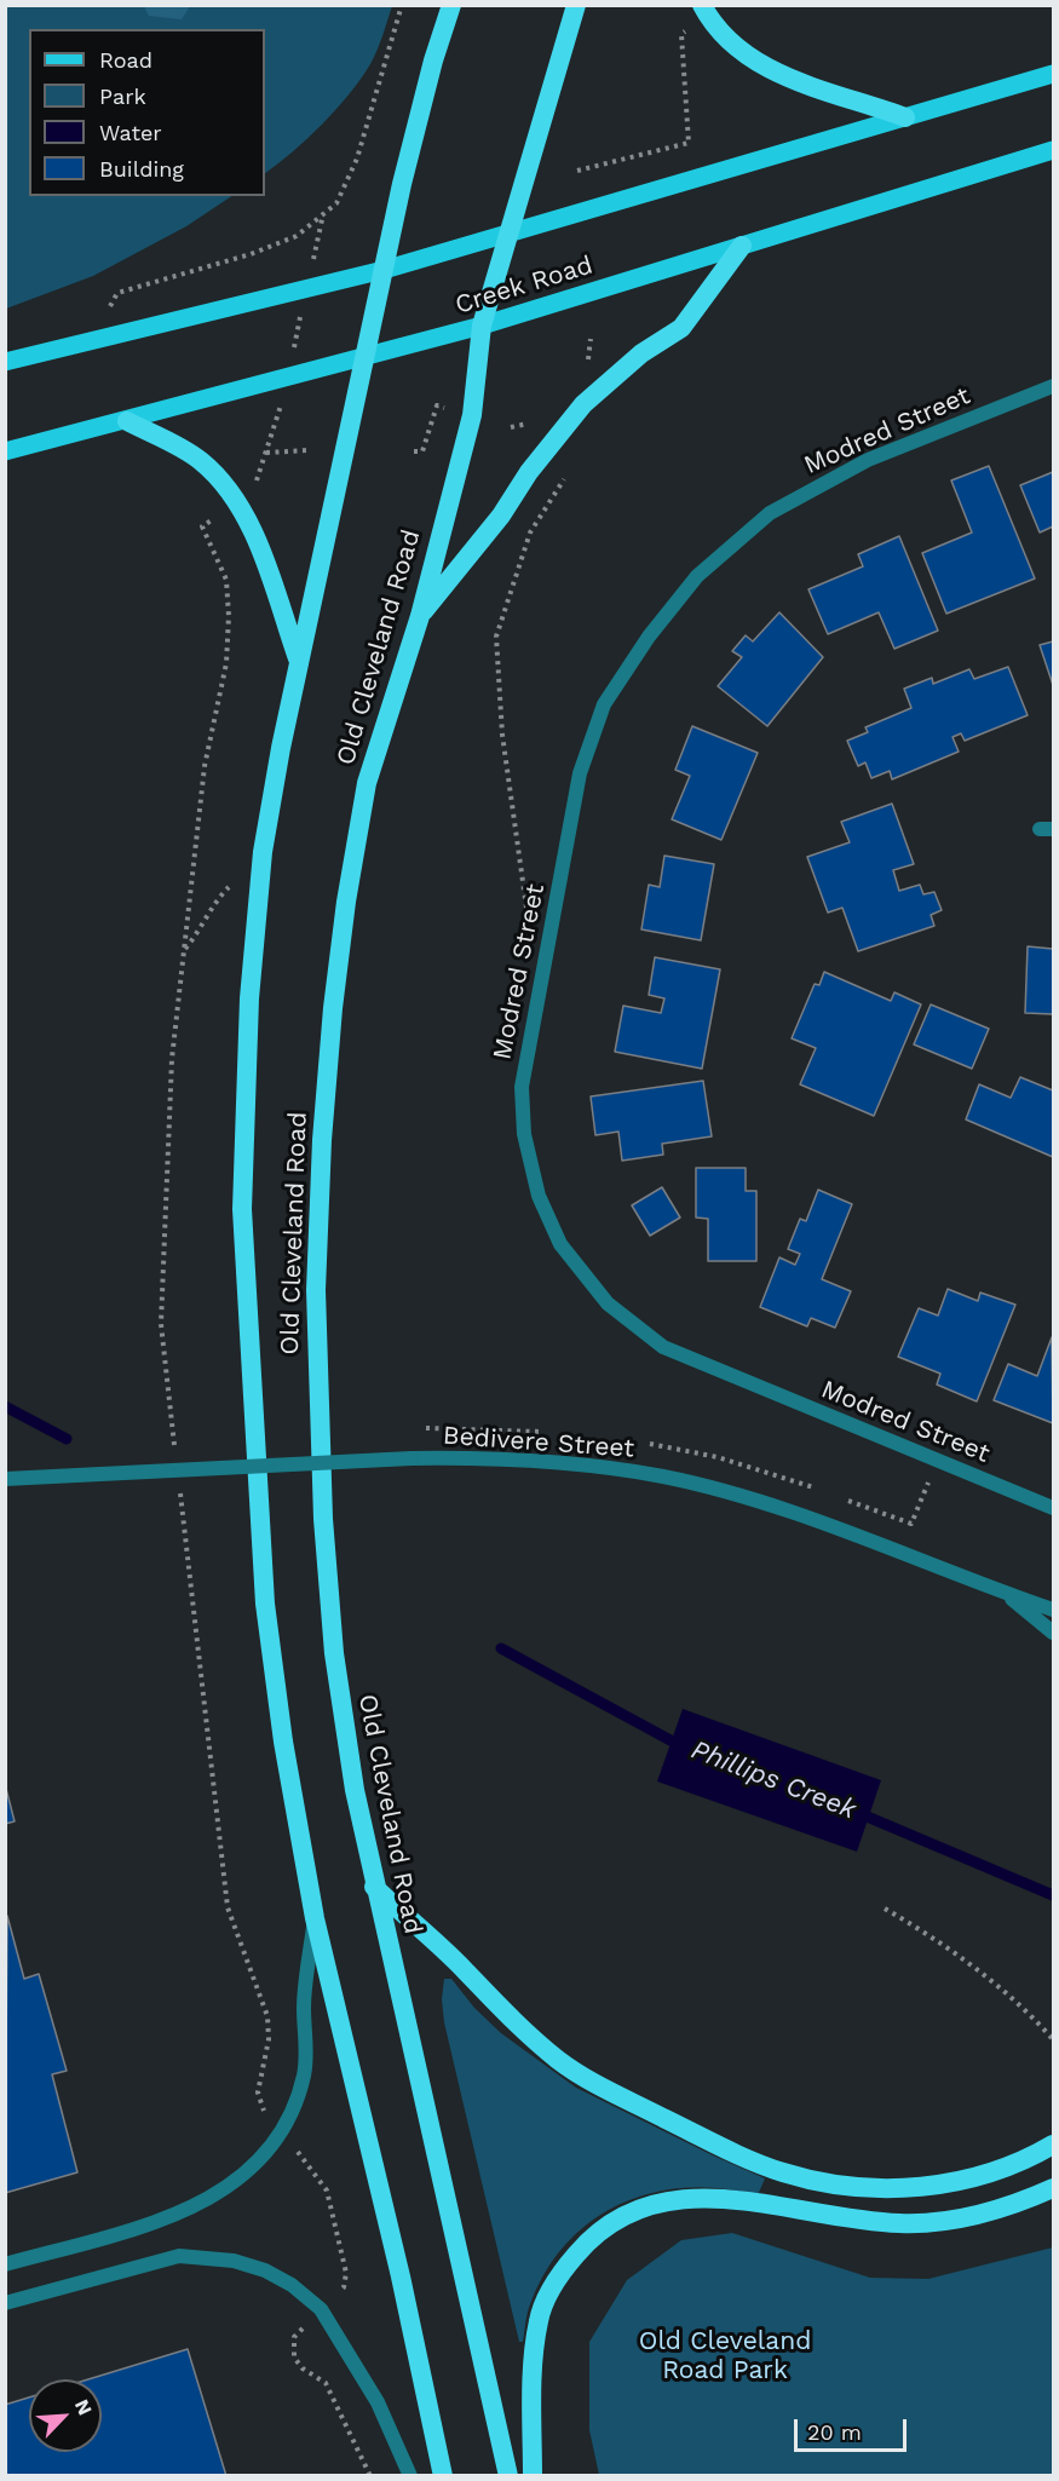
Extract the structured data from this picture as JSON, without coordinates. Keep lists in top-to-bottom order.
{
  "streets": {
    "highway": ["Old Cleveland Road"],
    "main road": ["Creek Road"],
    "street": ["Modred Street", "Bedivere Street"]
  },
  "crossings": [
    ["Creek Road", "Old Cleveland Road"]
  ],
  "water": ["Phillips Creek"],
  "parks": ["Old Cleveland Road Park"],
  "legend": [
    "Road",
    "Park",
    "Water",
    "Building"
  ],
  "scale_bar": "20 m",
  "north": "top right"
}
